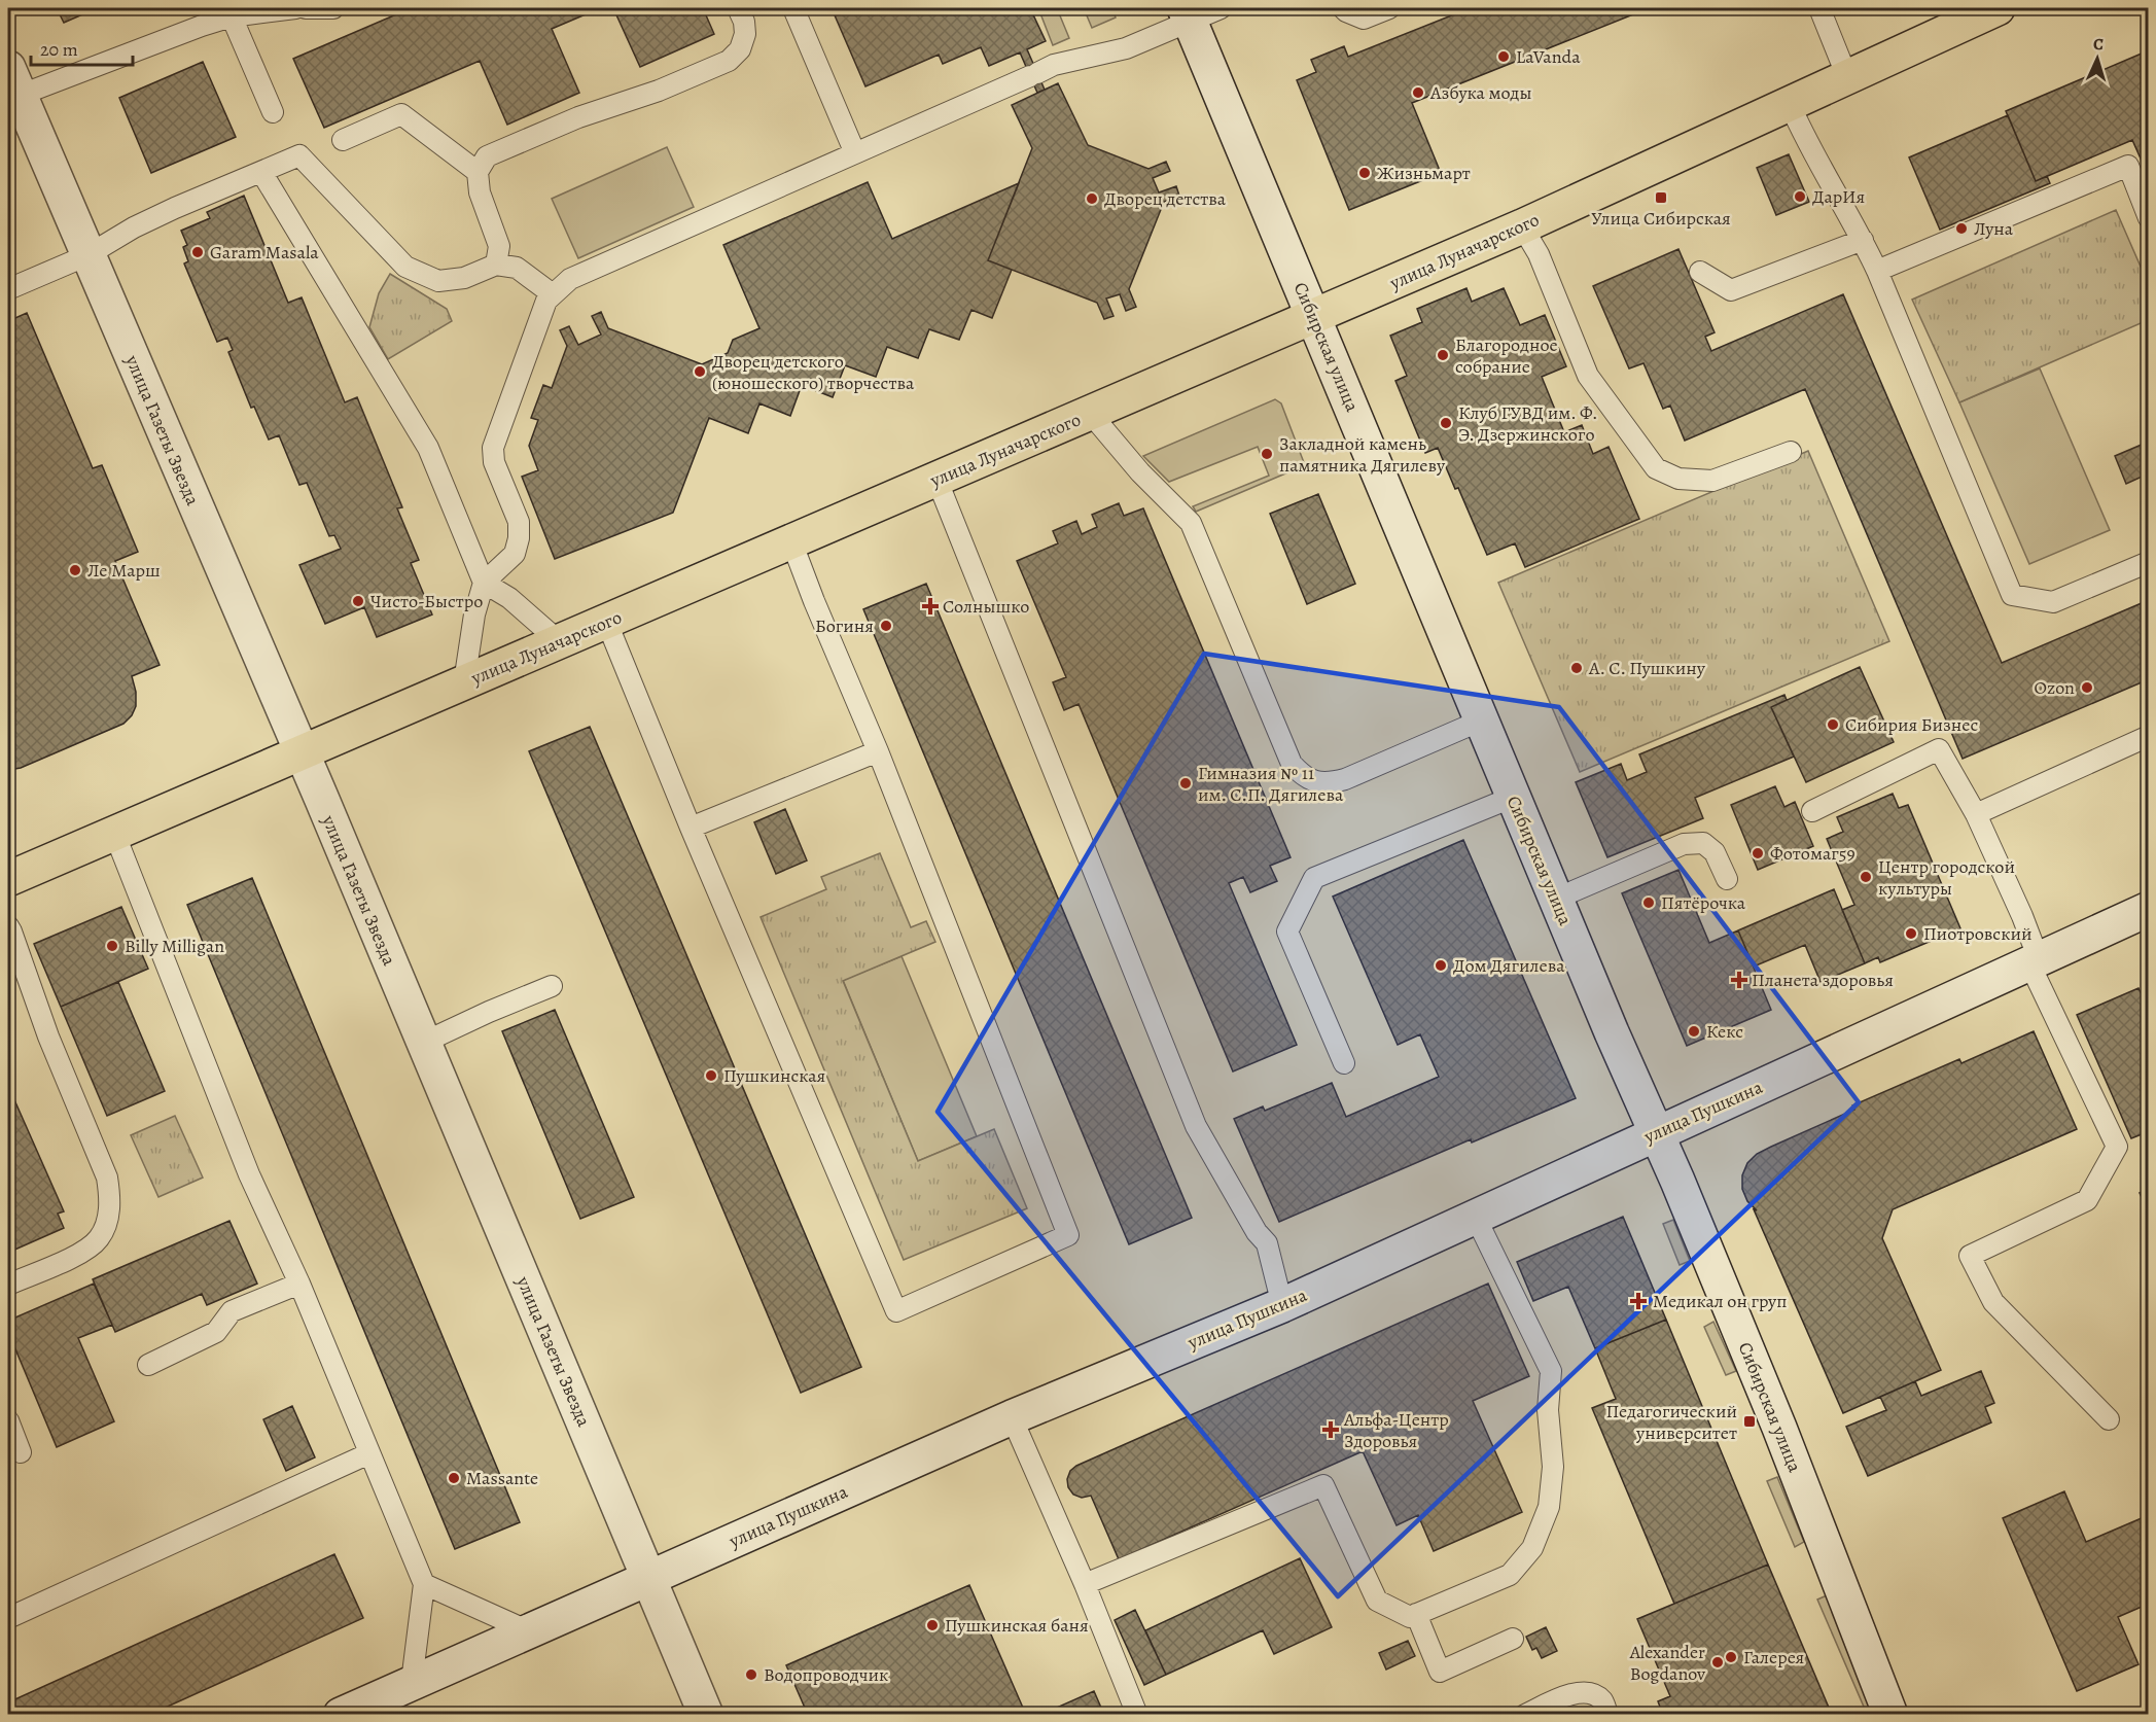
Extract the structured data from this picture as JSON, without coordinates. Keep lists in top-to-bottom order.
{
  "streets": {
    "main road": [
      "улица Луначарского",
      "Сибирская улица",
      "улица Газеты Звезда",
      "улица Пушкина"
    ]
  },
  "crossings": [
    ["улица Луначарского", "Сибирская улица"],
    ["улица Луначарского", "улица Газеты Звезда"],
    ["Сибирская улица", "улица Пушкина"],
    ["улица Газеты Звезда", "улица Пушкина"]
  ],
  "places": {
    "other": [
      "LaVanda",
      "Азбука моды",
      "Жизньмарт",
      "ДарИя",
      "Дворец детства",
      "Луна",
      "Garam Masala",
      "Благородное собрание",
      "Дворец детского (юношеского) творчества",
      "Клуб ГУВД им. Ф. Э. Дзержинского",
      "Закладной камень памятника Дягилеву",
      "Ле Марш",
      "Чисто-Быстро",
      "Богиня",
      "А. С. Пушкину",
      "Ozon",
      "Сибирия Бизнес",
      "Гимназия № 11 им. С.П. Дягилева",
      "Фотомаг59",
      "Центр городской культуры",
      "Пятёрочка",
      "Пиотровский",
      "Billy Milligan",
      "Дом Дягилева",
      "Кекс",
      "Пушкинская",
      "Massante",
      "Пушкинская баня",
      "Галерея",
      "Alexander Bogdanov",
      "Водопроводчик"
    ],
    "transit": ["Улица Сибирская", "Педагогический университет"],
    "health": [
      "Солнышко",
      "Планета здоровья",
      "Медикал он груп",
      "Альфа-Центр Здоровья"
    ]
  },
  "scale_bar": "20 m",
  "north": "top"
}
